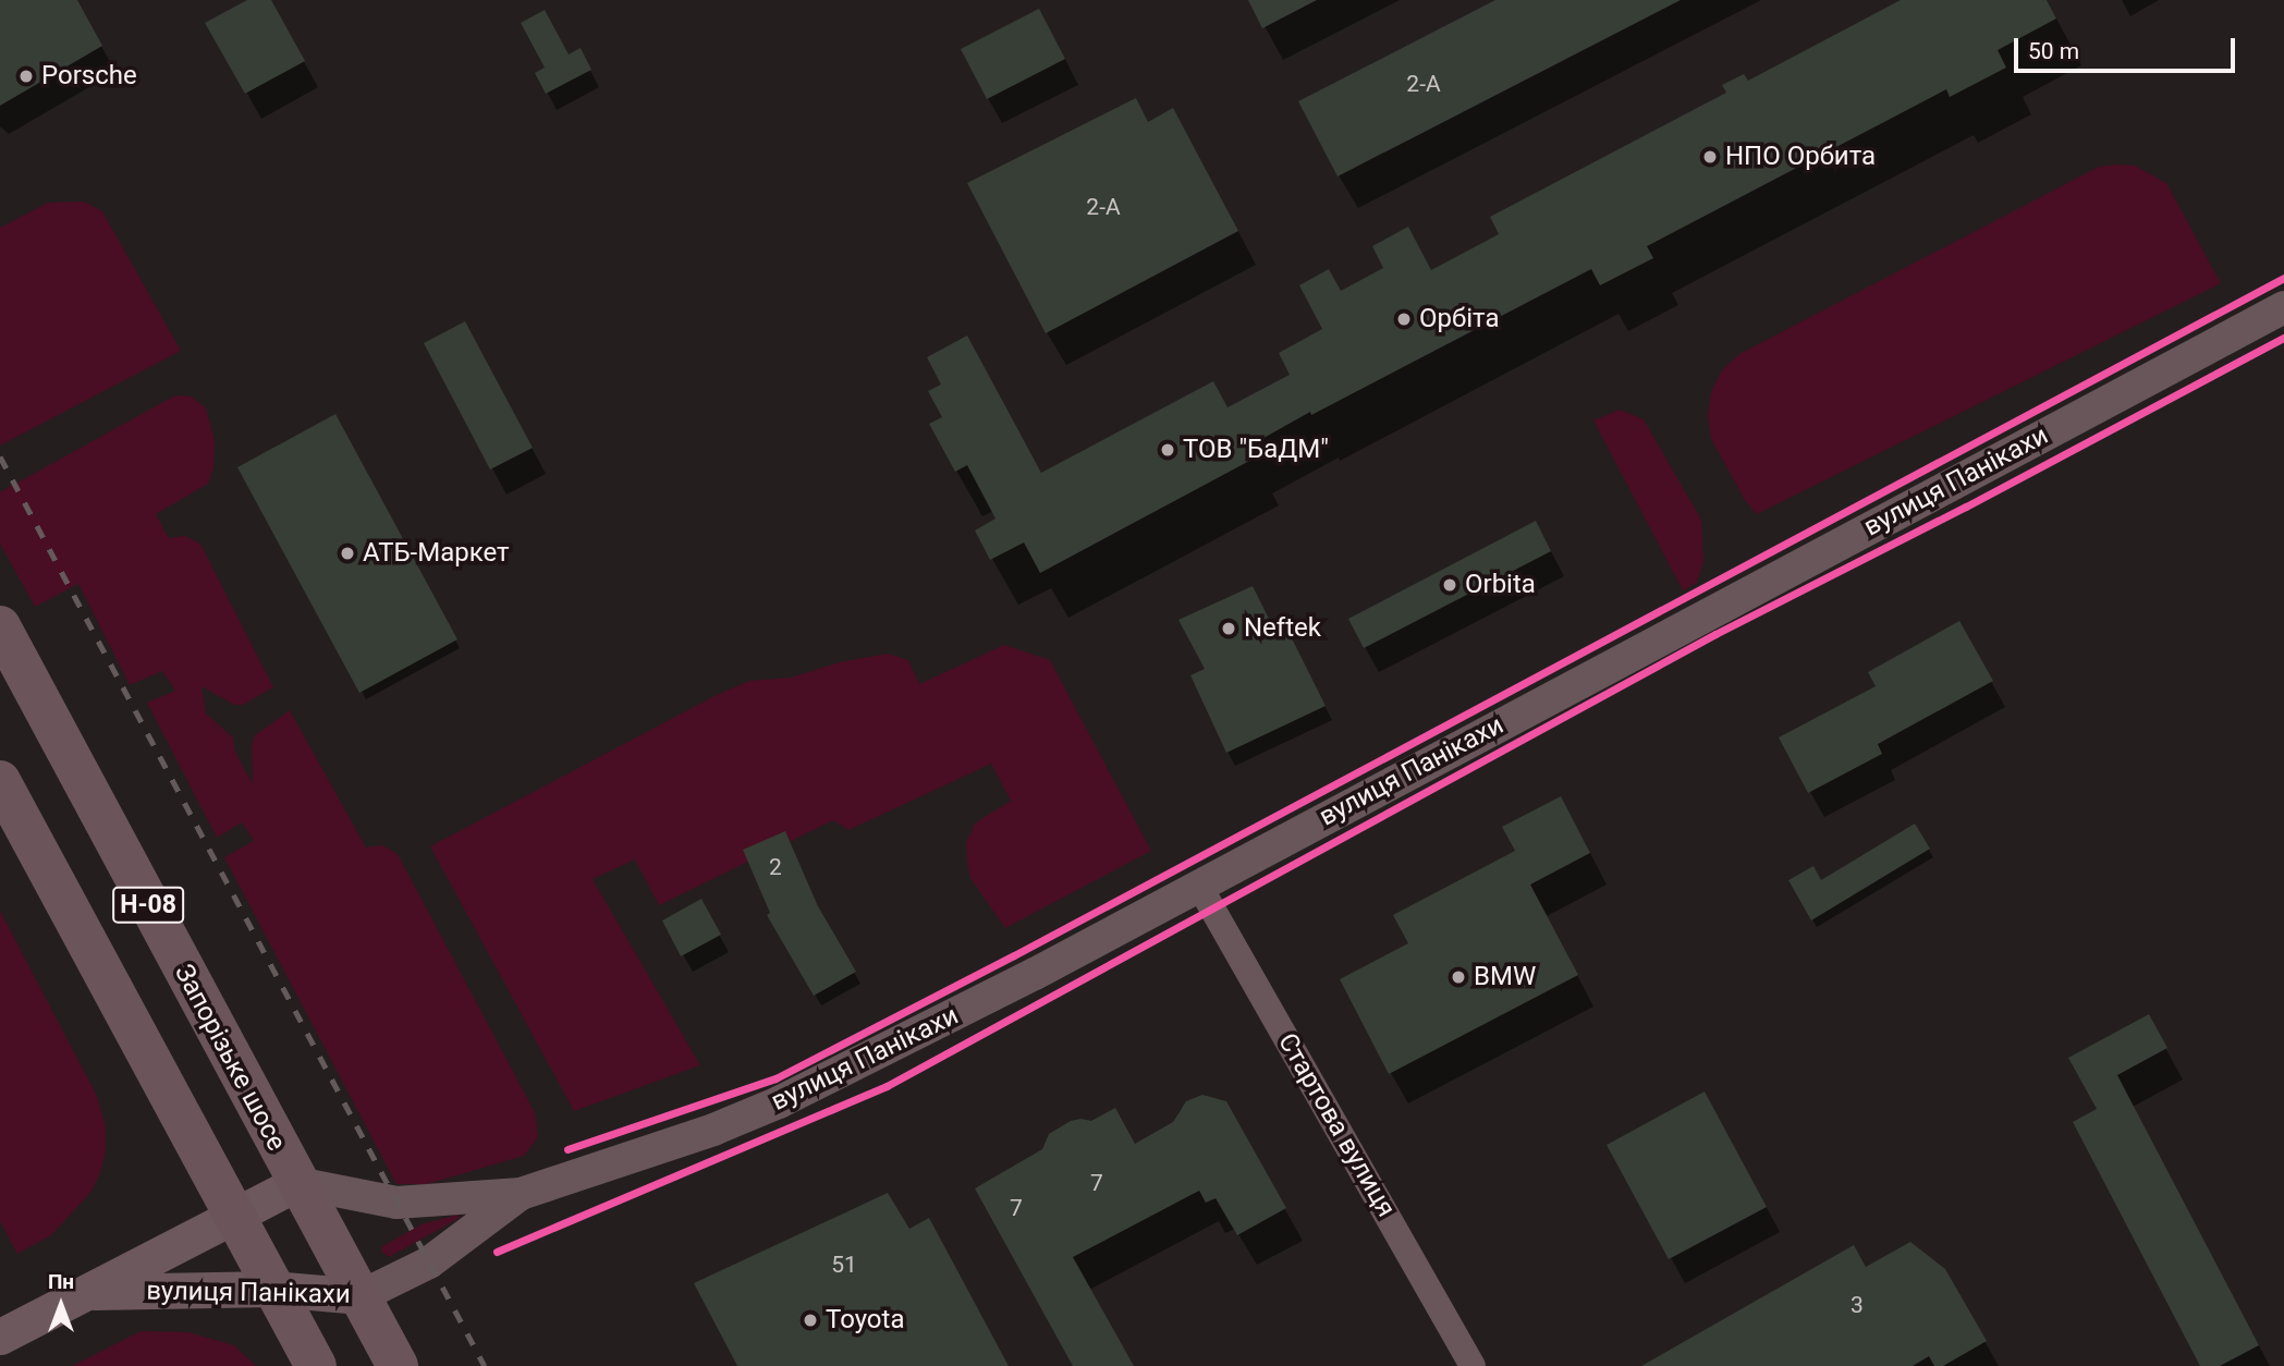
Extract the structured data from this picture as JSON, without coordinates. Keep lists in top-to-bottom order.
{
  "streets": {
    "main road": ["вулиця Панікахи", "Н-08", "Запорізьке шосе"],
    "street": ["Стартова вулиця"]
  },
  "crossings": [
    ["вулиця Панікахи", "Н-08"],
    ["вулиця Панікахи", "Запорізьке шосе"],
    ["вулиця Панікахи", "Стартова вулиця"]
  ],
  "places": [
    "Porsche",
    "НПО Орбита",
    "Орбіта",
    "ТОВ \"БаДМ\"",
    "АТБ-Маркет",
    "Orbita",
    "Neftek",
    "BMW",
    "Toyota"
  ],
  "house_numbers": [
    "2-А",
    "2-А",
    "2",
    "7",
    "7",
    "51",
    "3"
  ],
  "scale_bar": "50 m",
  "north": "top"
}
